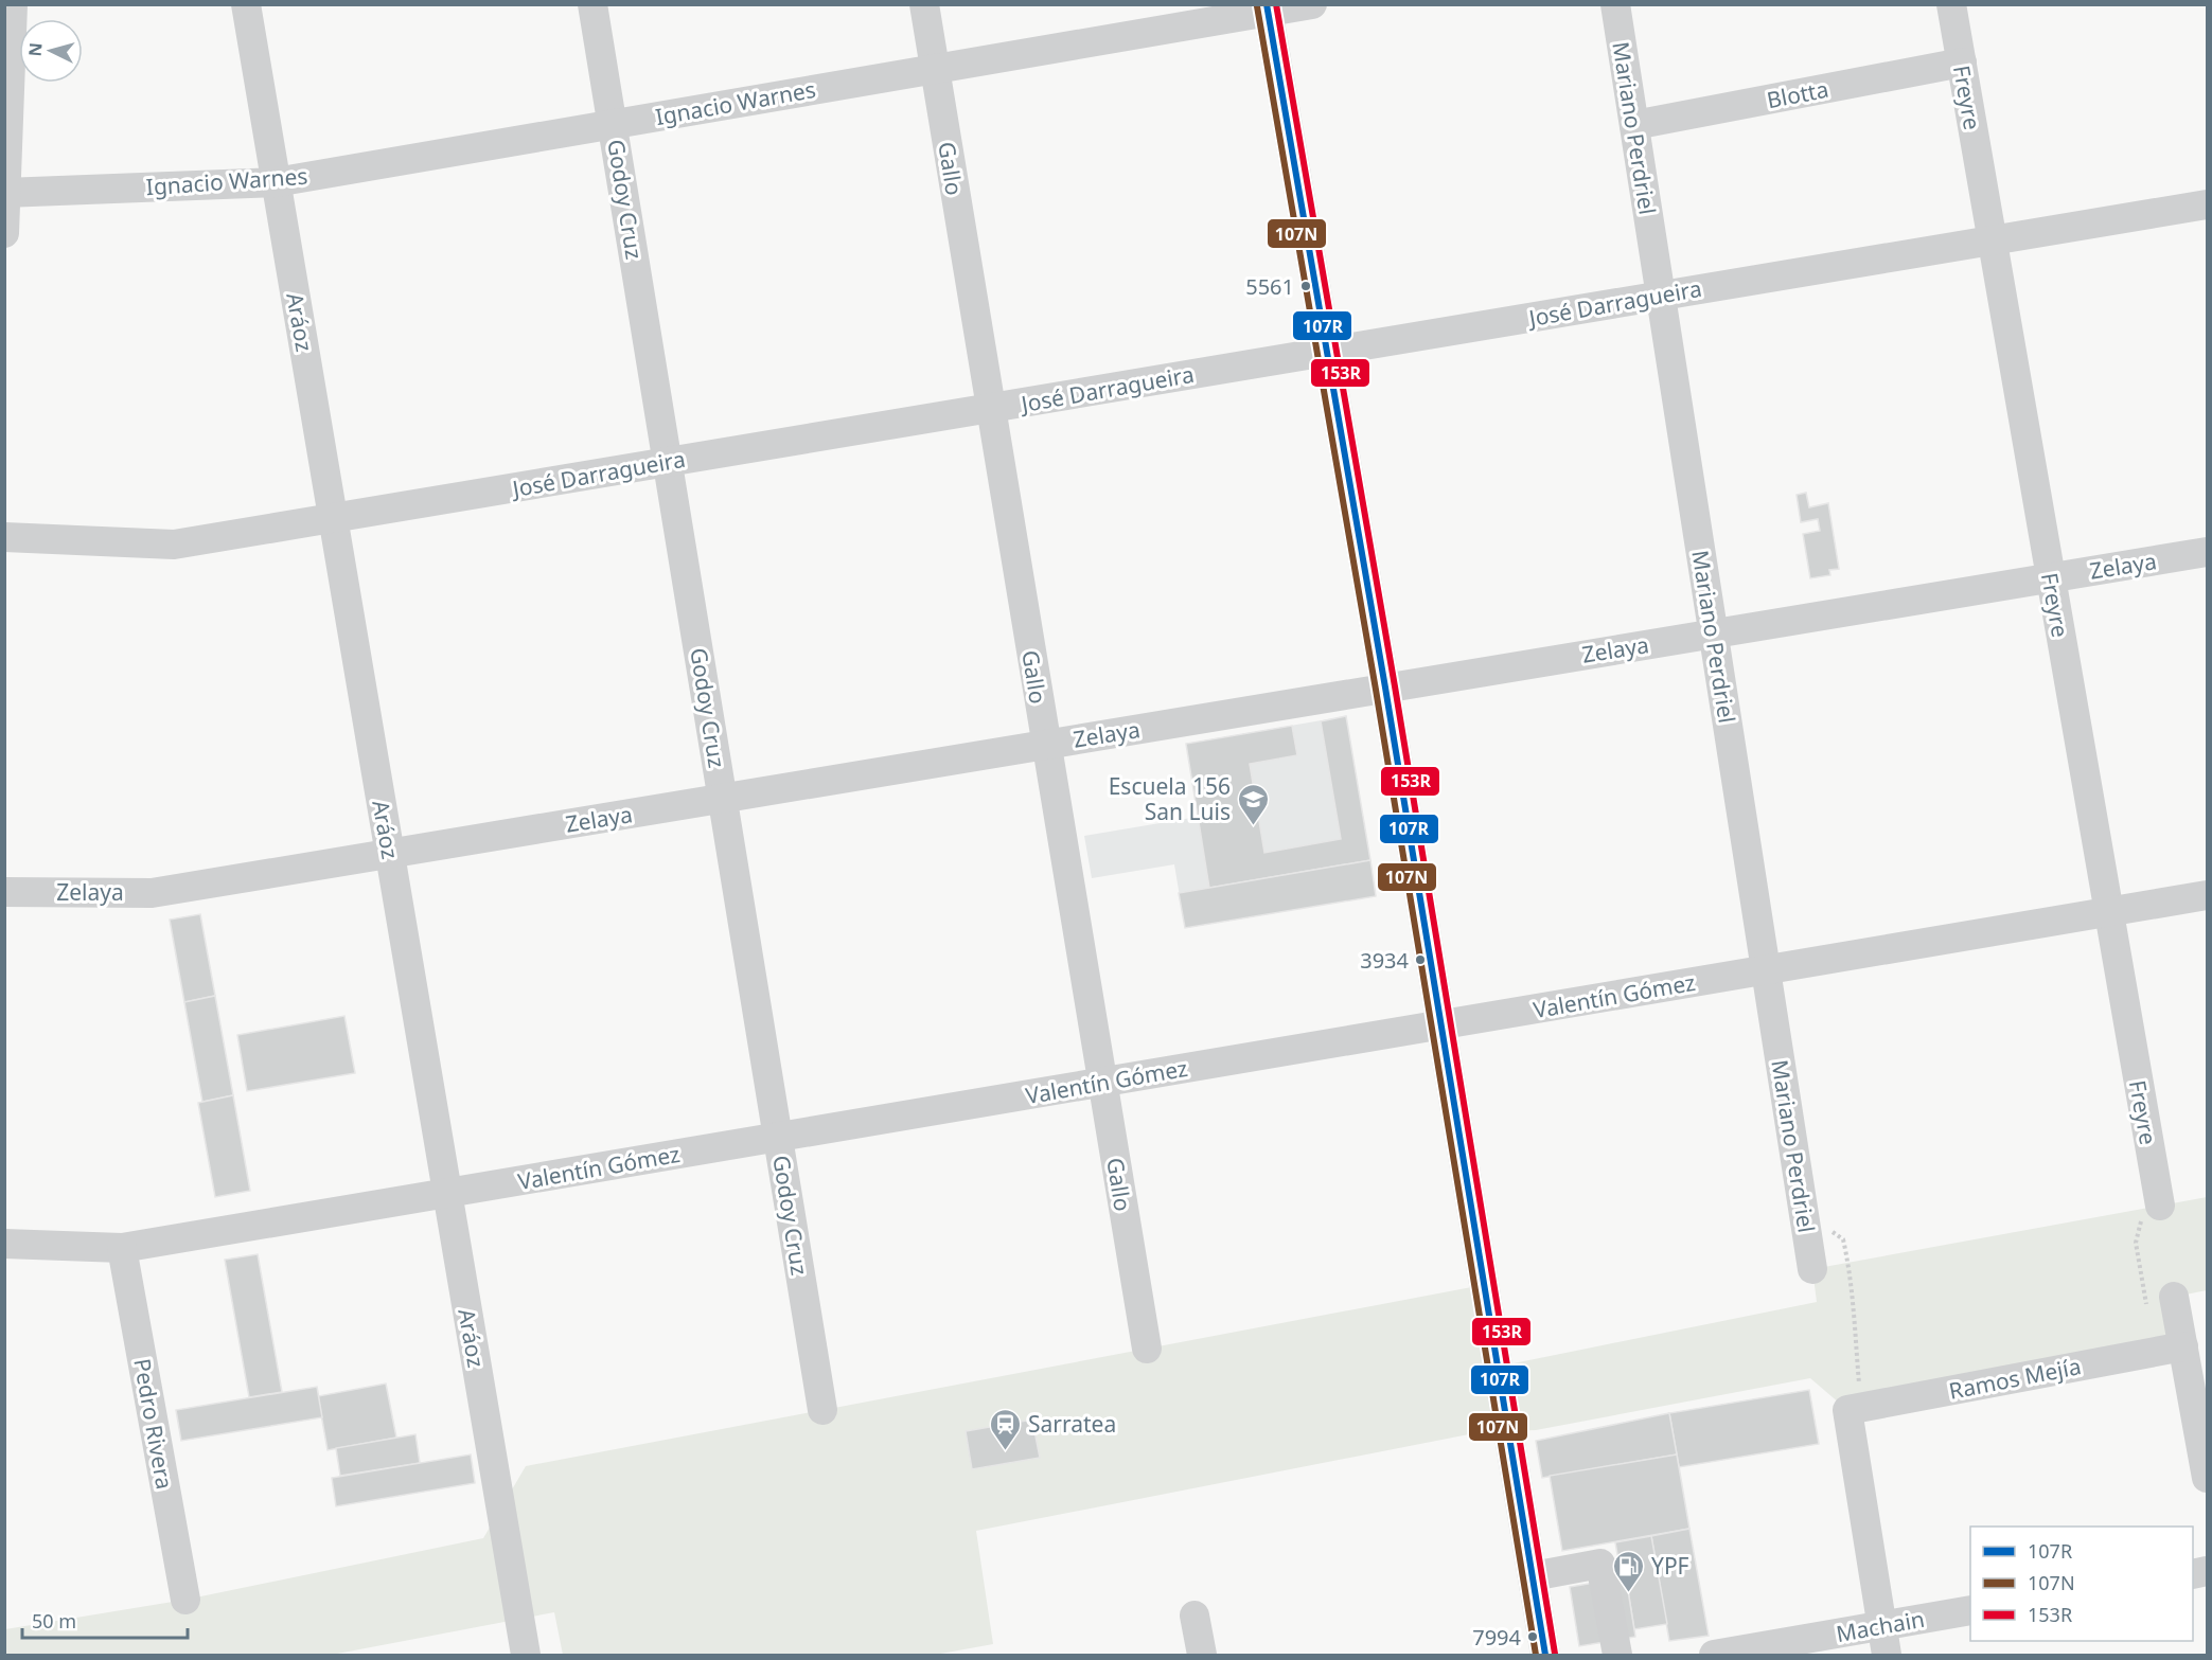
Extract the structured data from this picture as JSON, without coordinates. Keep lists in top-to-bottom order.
{
  "streets": {
    "street": [
      "Blotta",
      "Freyre",
      "Ignacio Warnes",
      "Mariano Perdriel",
      "Gallo",
      "Godoy Cruz",
      "José Darragueira",
      "Aráoz",
      "Zelaya",
      "Valentín Gómez",
      "Ramos Mejía",
      "Pedro Rivera",
      "Machain"
    ]
  },
  "crossings": [
    ["Blotta", "Freyre"],
    ["Blotta", "Mariano Perdriel"],
    ["Freyre", "José Darragueira"],
    ["Freyre", "Zelaya"],
    ["Freyre", "Valentín Gómez"],
    ["Ignacio Warnes", "Gallo"],
    ["Ignacio Warnes", "Godoy Cruz"],
    ["Ignacio Warnes", "Aráoz"],
    ["Mariano Perdriel", "José Darragueira"],
    ["Mariano Perdriel", "Zelaya"],
    ["Mariano Perdriel", "Valentín Gómez"],
    ["Gallo", "José Darragueira"],
    ["Gallo", "Zelaya"],
    ["Gallo", "Valentín Gómez"],
    ["Godoy Cruz", "José Darragueira"],
    ["Godoy Cruz", "Zelaya"],
    ["Godoy Cruz", "Valentín Gómez"],
    ["José Darragueira", "Aráoz"],
    ["Aráoz", "Zelaya"],
    ["Aráoz", "Valentín Gómez"],
    ["Valentín Gómez", "Pedro Rivera"]
  ],
  "places": {
    "other": ["5561", "3934", "7994"],
    "school or university": ["Escuela 156 San Luis"],
    "station": ["Sarratea"],
    "fuel station": ["YPF"]
  },
  "lines": ["transit line 107R", "transit line 153R", "transit line 107N"],
  "legend": ["107R", "107N", "153R"],
  "scale_bar": "50 m",
  "north": "left"
}
